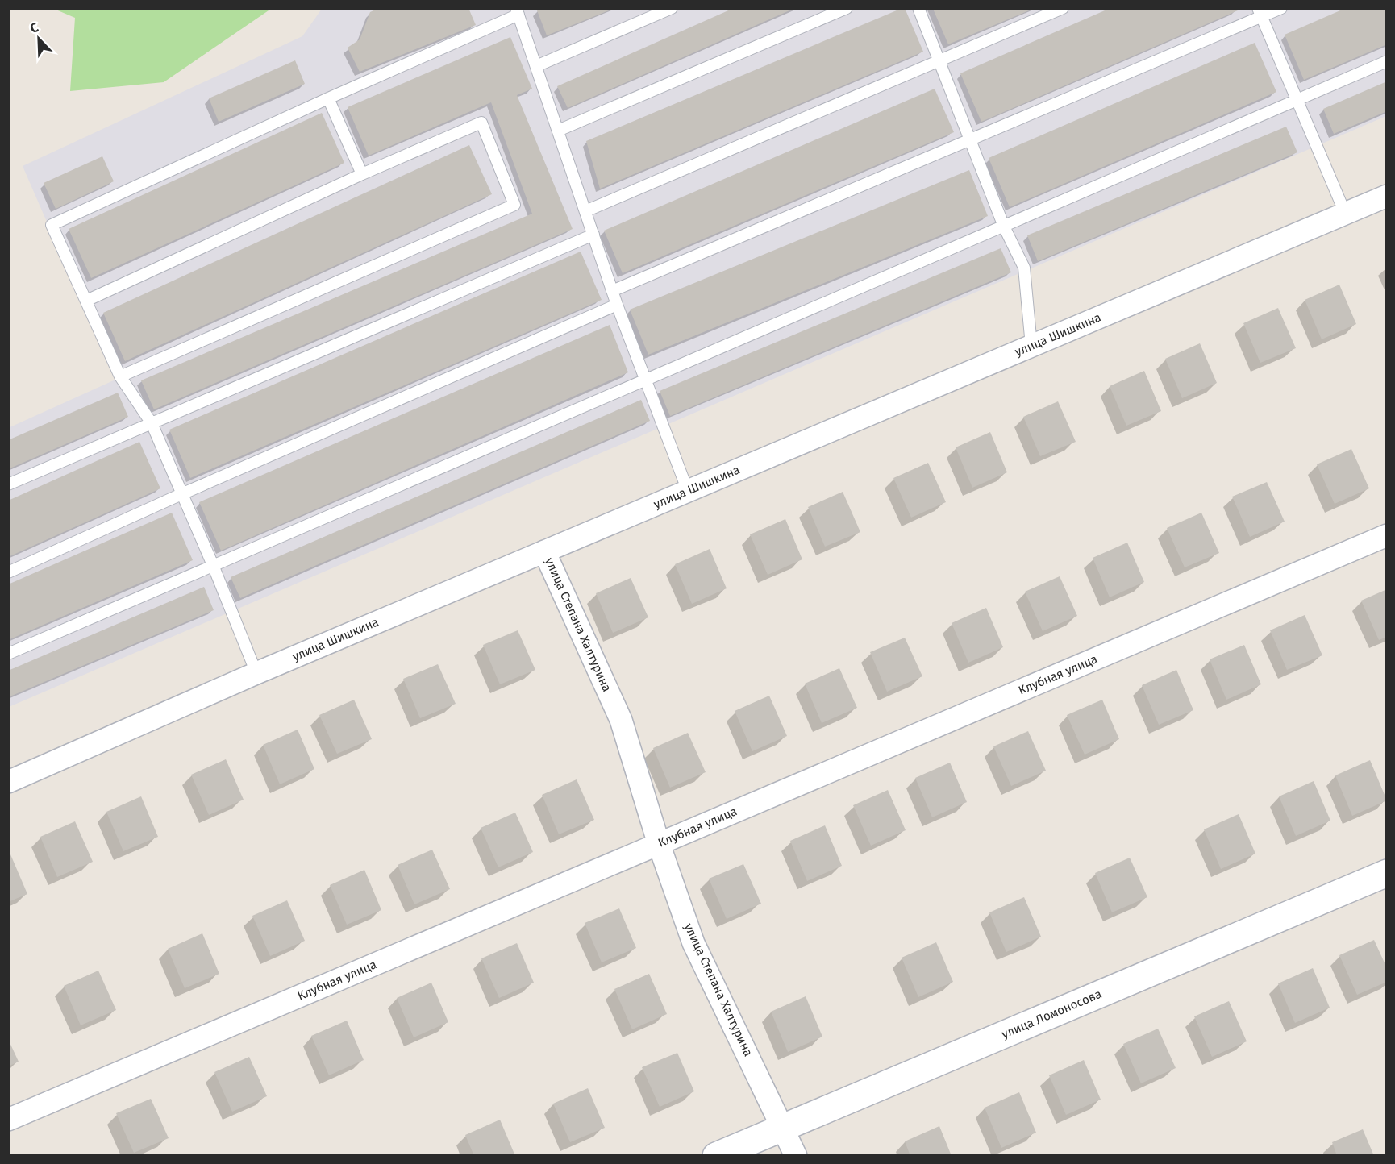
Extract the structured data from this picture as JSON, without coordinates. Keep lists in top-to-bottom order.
{
  "streets": {
    "street": [
      "улица Шишкина",
      "улица Степана Халтурина",
      "Клубная улица",
      "улица Ломоносова"
    ]
  },
  "crossings": [
    ["улица Шишкина", "улица Степана Халтурина"],
    ["улица Степана Халтурина", "Клубная улица"],
    ["улица Степана Халтурина", "улица Ломоносова"]
  ],
  "north": "top left"
}
